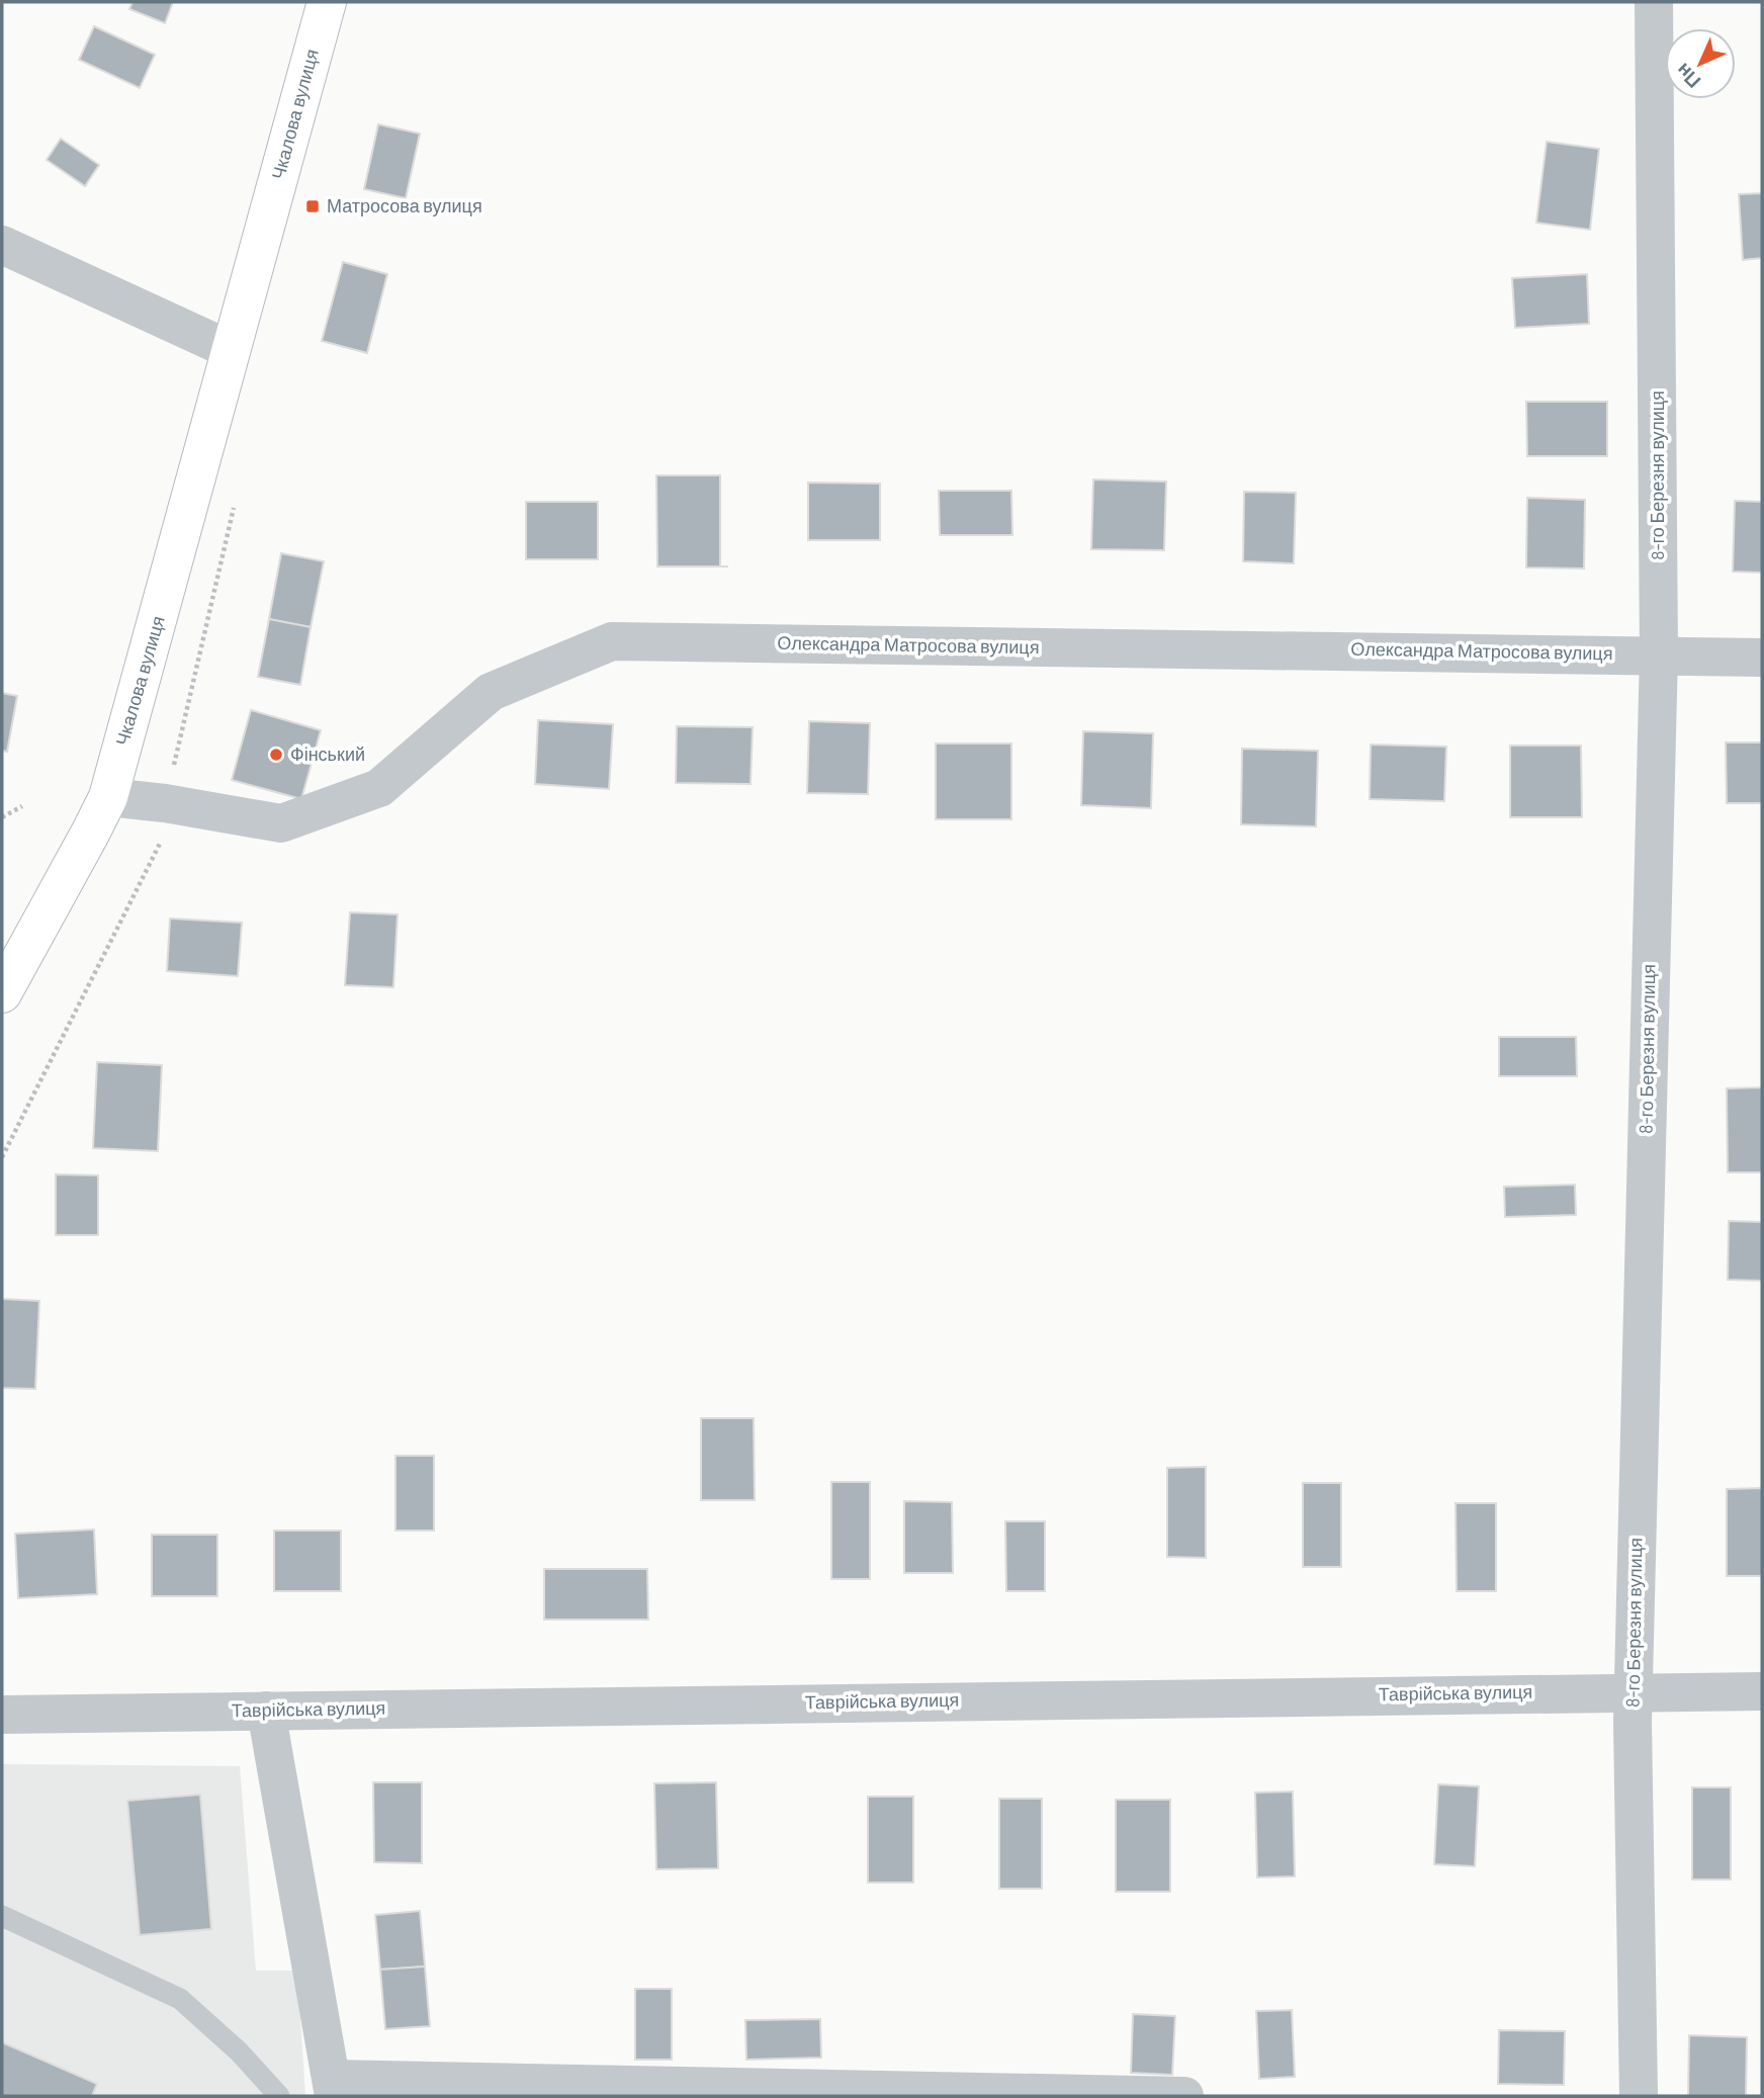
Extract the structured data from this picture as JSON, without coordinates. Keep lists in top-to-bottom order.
{
  "streets": {
    "main road": ["Чкалова вулиця"],
    "street": ["8-го Березня вулиця", "Олександра Матросова вулиця", "Таврійська вулиця"]
  },
  "crossings": [
    ["Чкалова вулиця", "Олександра Матросова вулиця"],
    ["8-го Березня вулиця", "Олександра Матросова вулиця"],
    ["8-го Березня вулиця", "Таврійська вулиця"]
  ],
  "places": {
    "transit": ["Матросова вулиця"],
    "other": ["Фінський"]
  },
  "north": "bottom left"
}
